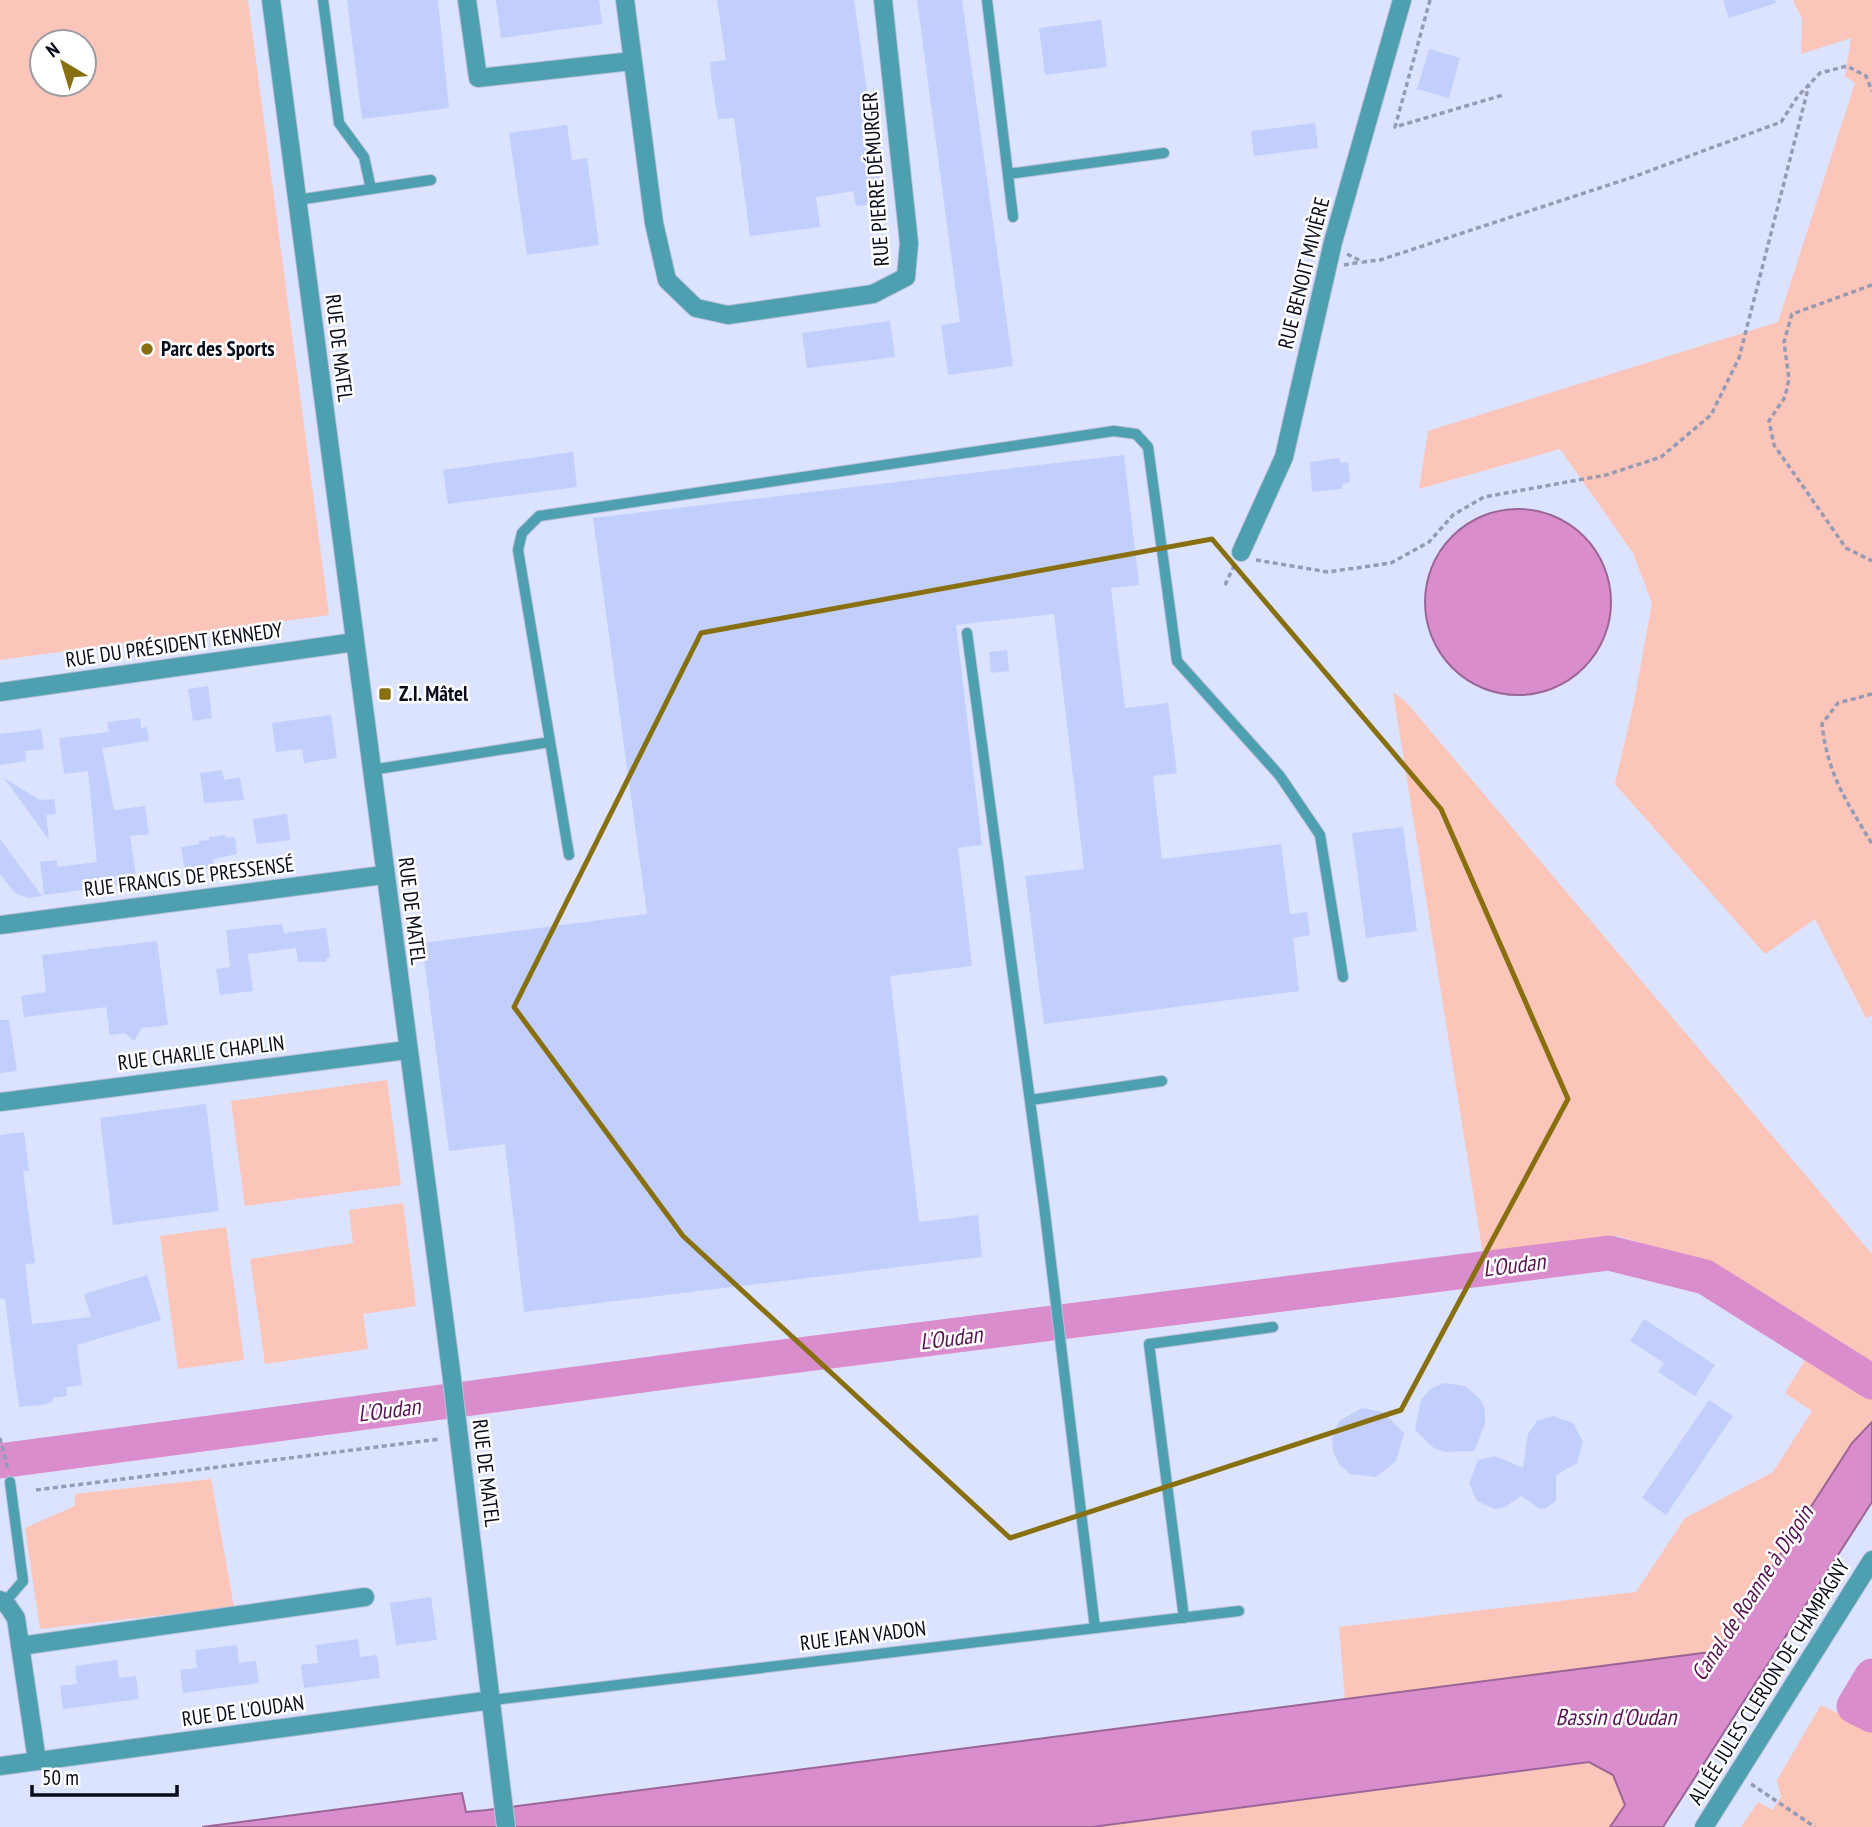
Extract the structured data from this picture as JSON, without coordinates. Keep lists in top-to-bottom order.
{
  "streets": {
    "street": [
      "RUE PIERRE DÉMURGER",
      "RUE BENOIT MIVIÈRE",
      "RUE DE MATEL",
      "RUE DU PRÉSIDENT KENNEDY",
      "RUE FRANCIS DE PRESSENSÉ",
      "RUE CHARLIE CHAPLIN",
      "ALLÉE JULES CLERJON DE CHAMPAGNY",
      "RUE DE L'OUDAN"
    ],
    "lane": ["RUE JEAN VADON"]
  },
  "crossings": [
    ["RUE DE MATEL", "RUE DU PRÉSIDENT KENNEDY"],
    ["RUE DE MATEL", "RUE FRANCIS DE PRESSENSÉ"],
    ["RUE DE MATEL", "RUE CHARLIE CHAPLIN"],
    ["RUE DE MATEL", "RUE JEAN VADON"],
    ["RUE DE MATEL", "RUE DE L'OUDAN"],
    ["RUE JEAN VADON", "RUE DE L'OUDAN"]
  ],
  "water": ["L'Oudan", "Canal de Roanne à Digoin", "Bassin d'Oudan"],
  "places": {
    "other": ["Parc des Sports"],
    "transit": ["Z.I. Mâtel"]
  },
  "scale_bar": "50 m",
  "north": "top left"
}
